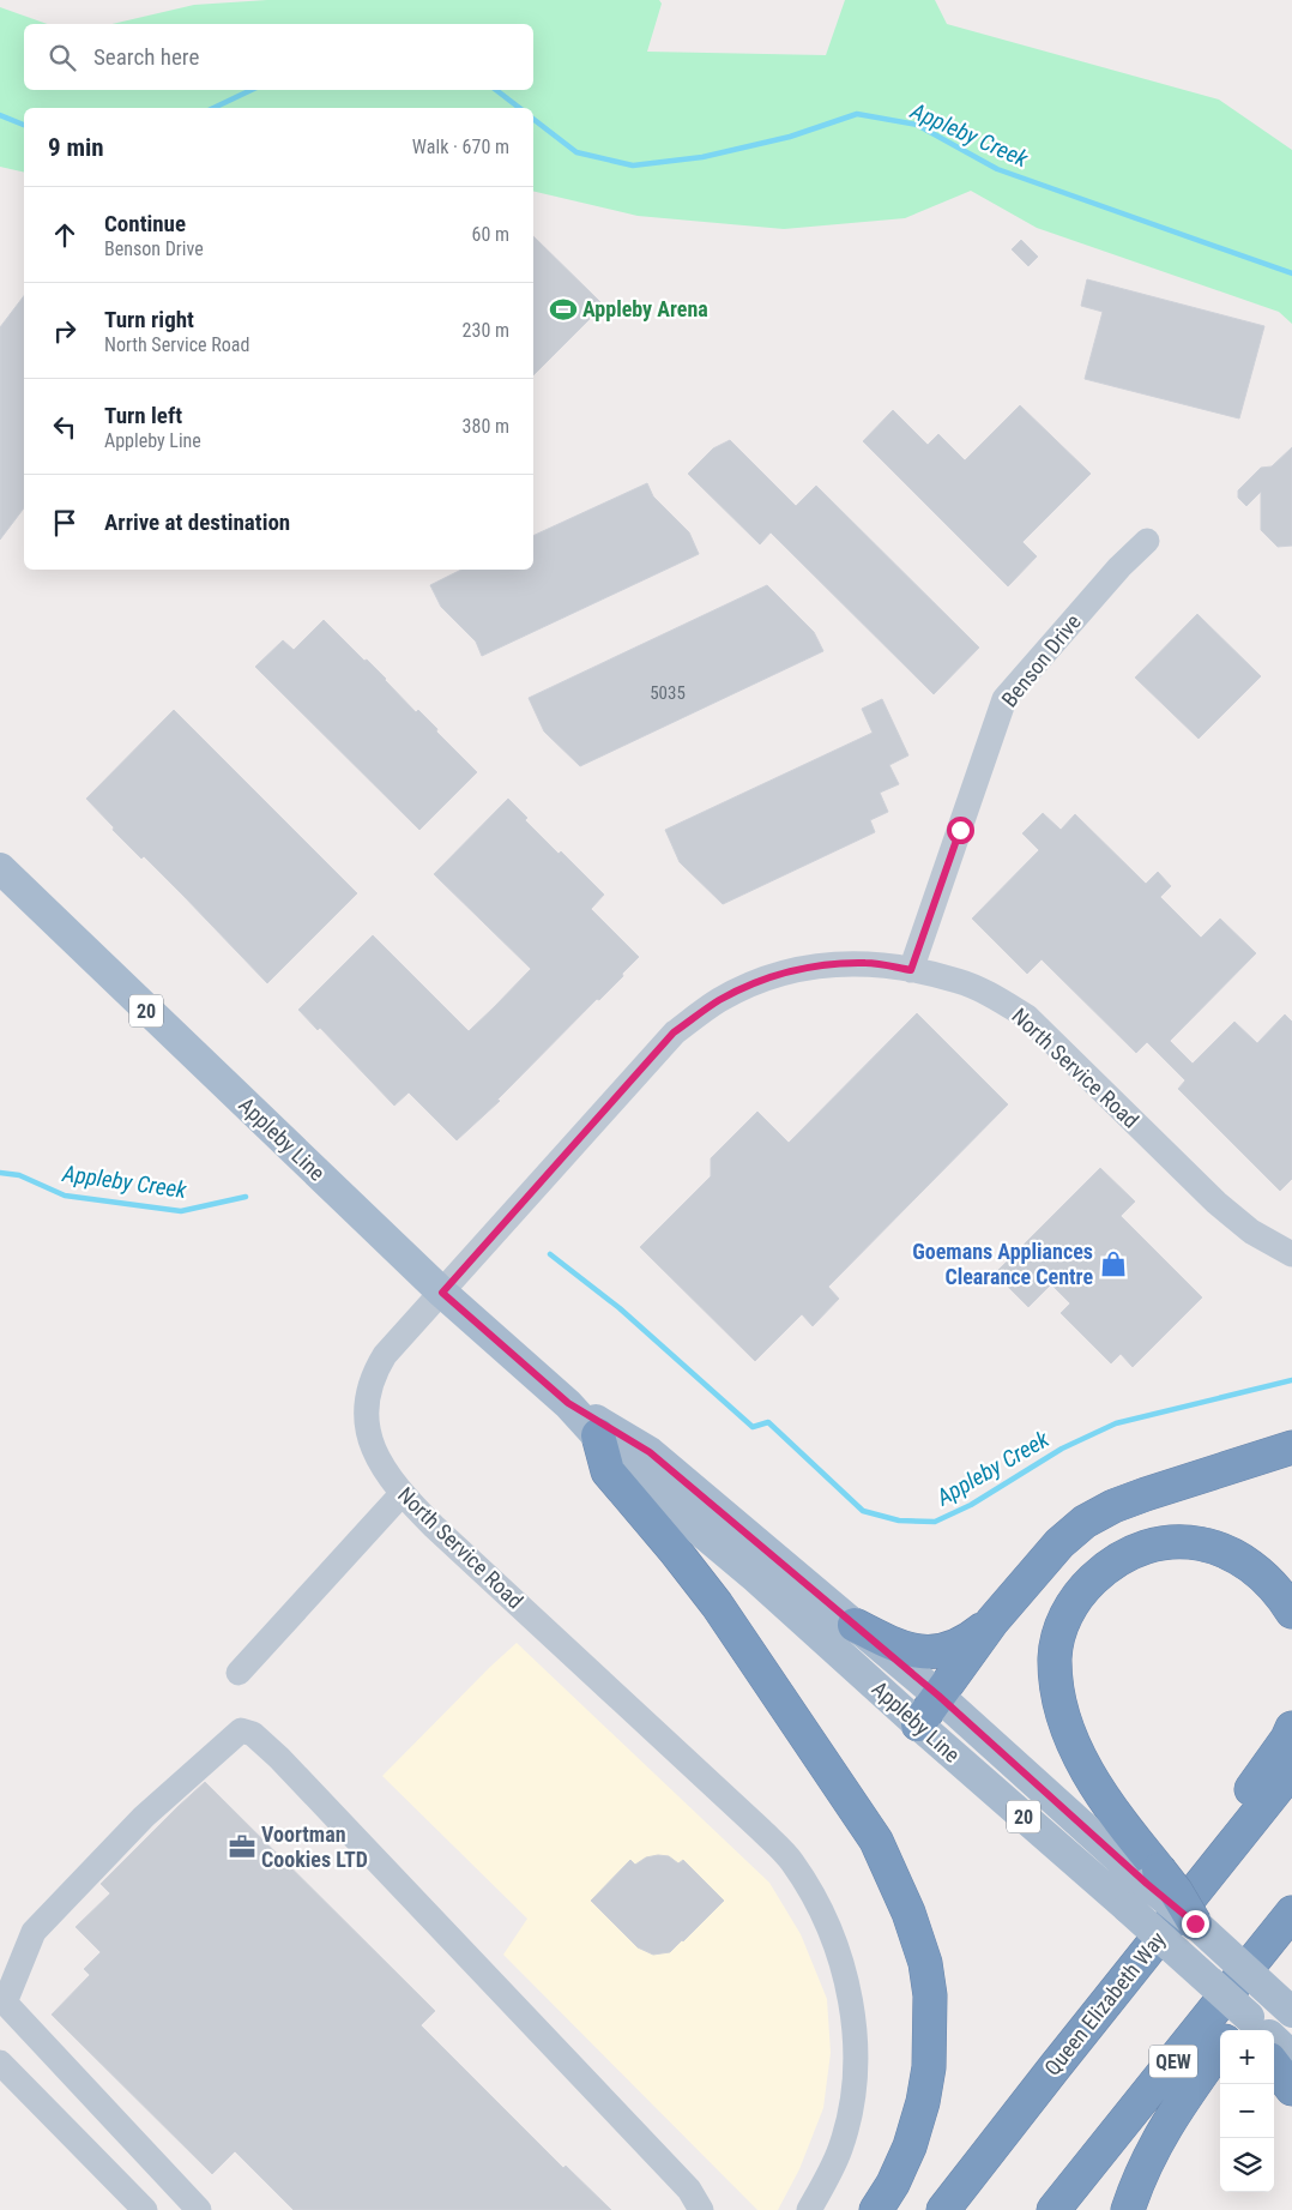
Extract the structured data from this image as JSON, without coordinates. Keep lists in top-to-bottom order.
{
  "streets": {
    "highway": ["Queen Elizabeth Way", "QEW"],
    "main road": ["20", "Appleby Line"],
    "street": ["Benson Drive", "North Service Road"]
  },
  "crossings": [
    ["Benson Drive", "North Service Road"],
    ["North Service Road", "Appleby Line"]
  ],
  "water": ["Appleby Creek"],
  "places": {
    "sports": ["Appleby Arena"],
    "shop": ["Goemans Appliances Clearance Centre"],
    "office": ["Voortman Cookies LTD"]
  },
  "house_numbers": ["5035"],
  "page": {
    "search": "Search here",
    "heading": ["9 min", "Walk · 670 m"],
    "list": [
      ["Continue", "Benson Drive", "60 m"],
      ["Turn right", "North Service Road", "230 m"],
      ["Turn left", "Appleby Line", "380 m"],
      "Arrive at destination"
    ],
    "map_buttons": ["+", "−"]
  }
}
